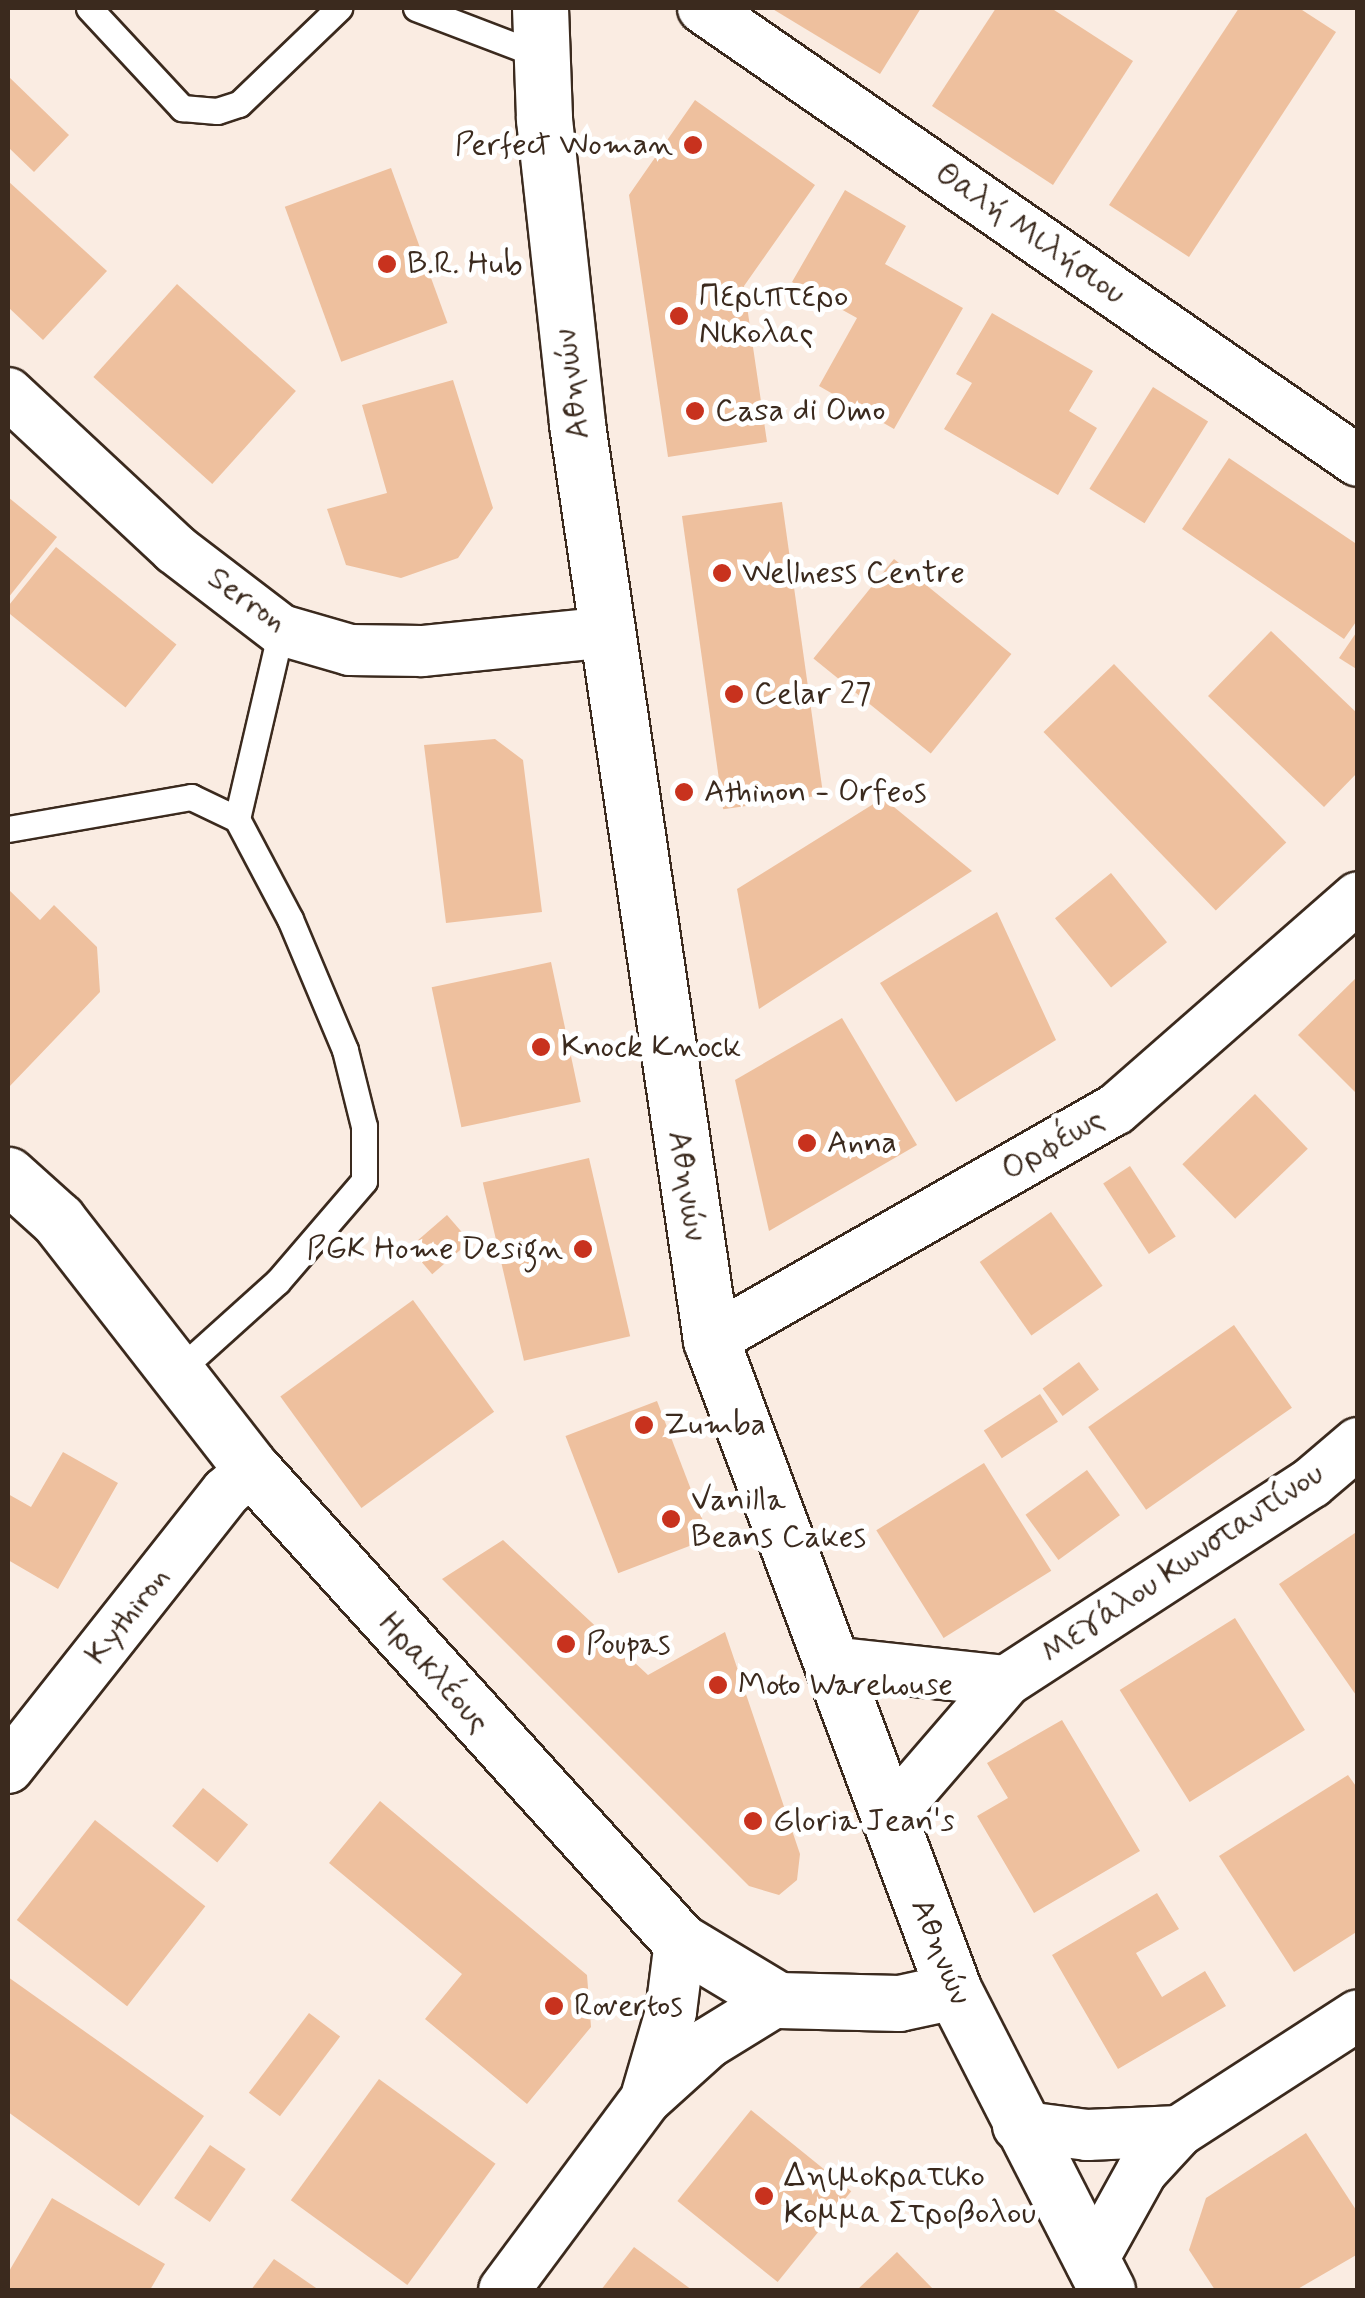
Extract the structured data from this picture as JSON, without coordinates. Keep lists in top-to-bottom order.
{
  "streets": {
    "main road": ["Αθηνών", "Ηρακλέους"],
    "street": [
      "Θαλή Μιλήσιου",
      "Serron",
      "Ορφέως",
      "Μεγάλου Κωνσταντίνου",
      "Kythiron"
    ]
  },
  "crossings": [
    ["Αθηνών", "Serron"],
    ["Αθηνών", "Ορφέως"],
    ["Αθηνών", "Μεγάλου Κωνσταντίνου"],
    ["Αθηνών", "Ηρακλέους"],
    ["Kythiron", "Ηρακλέους"]
  ],
  "places": [
    "Perfect Woman",
    "B.R. Hub",
    "Περιπτερο Νικολας",
    "Casa di Omo",
    "Wellness Centre",
    "Celar 27",
    "Athinon - Orfeos",
    "Knock Knock",
    "Anna",
    "PGK Home Design",
    "Zumba",
    "Vanilla Beans Cakes",
    "Poupas",
    "Moto Warehouse",
    "Gloria Jean's",
    "Rovertos",
    "Δηιμοκρατικο Κομμα Στροβολου"
  ]
}
